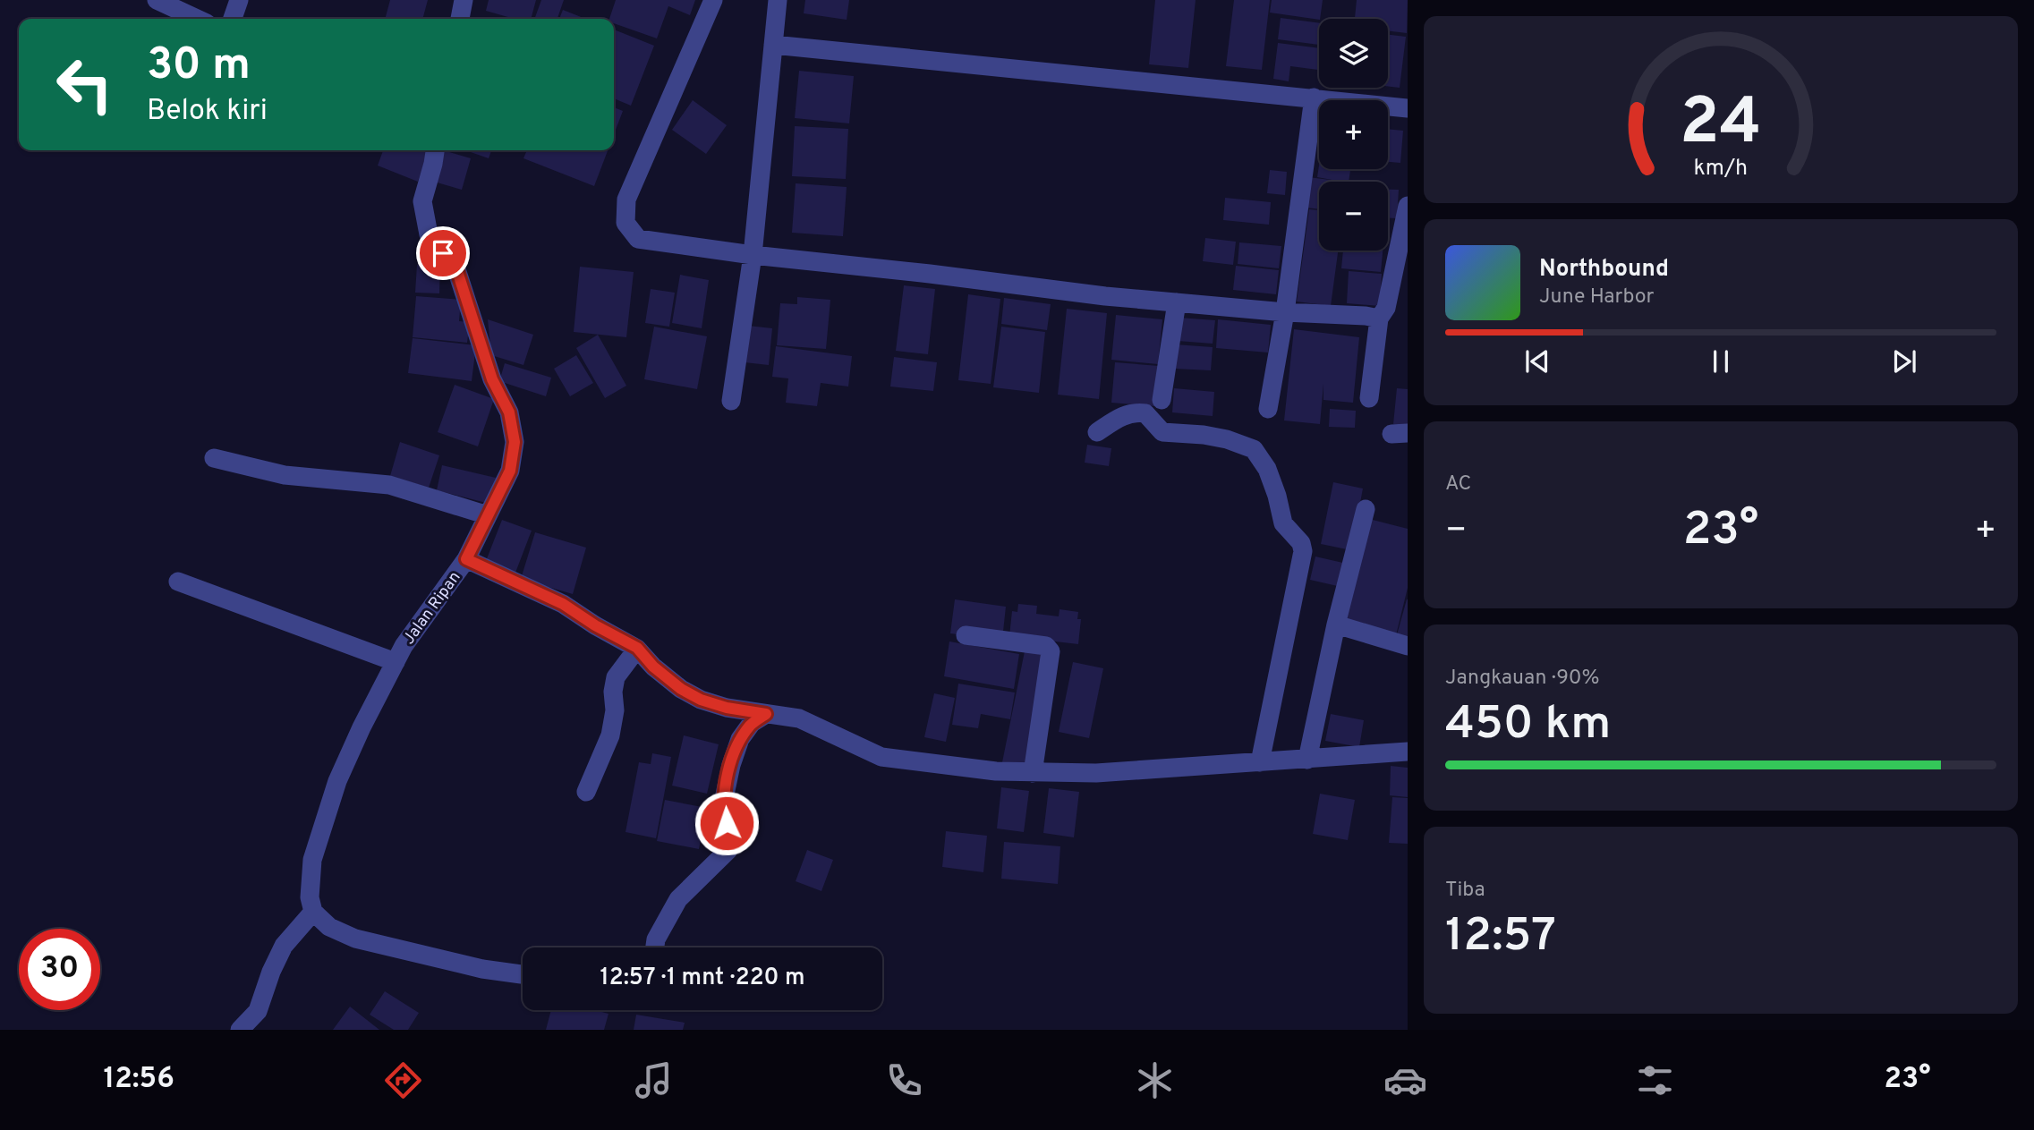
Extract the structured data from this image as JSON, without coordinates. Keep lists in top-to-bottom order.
{
  "streets": {
    "street": ["Jalan Ripan"]
  },
  "page": {
    "map_buttons": ["+", "−"],
    "turn": ["30 m", "Belok kiri"],
    "song": ["Northbound", "June Harbor"],
    "tile": [
      "AC",
      ["Jangkauan · 90%", "450 km"],
      ["Tiba", "12:57"]
    ],
    "heat": ["−", "23°", "+"],
    "limit": "30",
    "trip": "12:57 · 1 mnt · 220 m",
    "tabs": ["12:56", "23°"],
    "gauge": ["24", "km/h"]
  }
}
